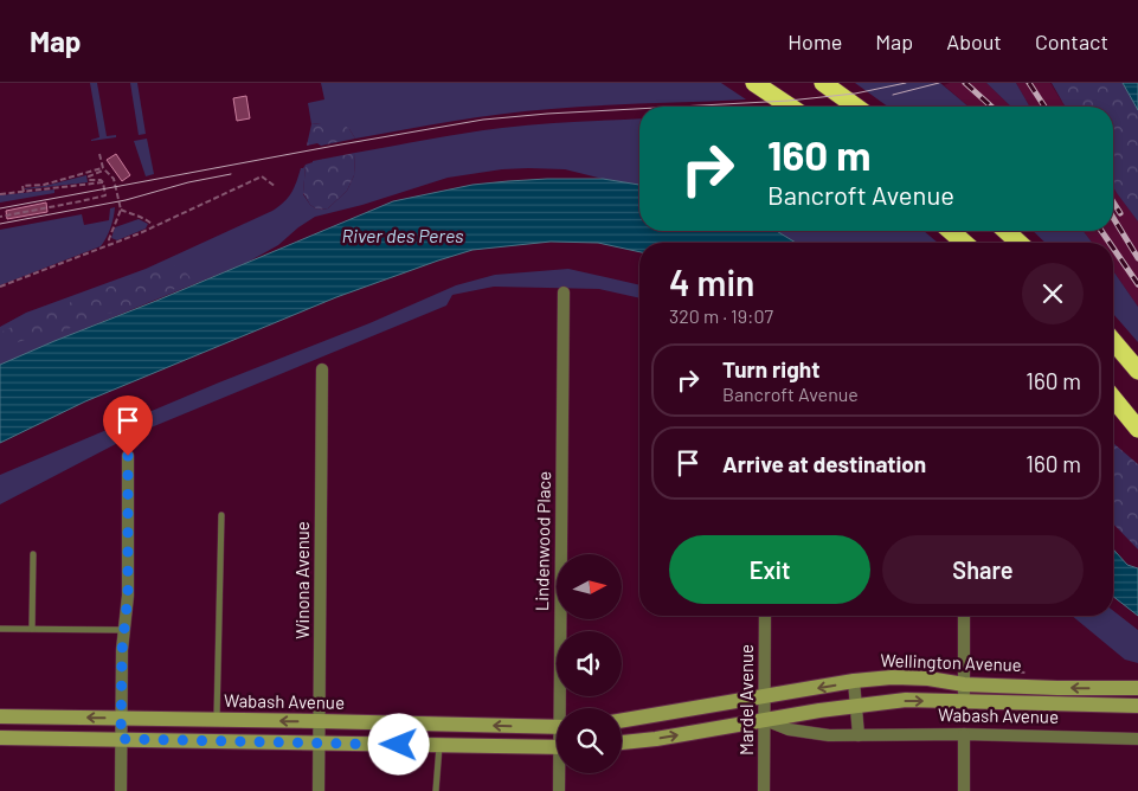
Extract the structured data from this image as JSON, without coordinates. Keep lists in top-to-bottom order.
{
  "streets": {
    "main road": ["Wellington Avenue", "Wabash Avenue"],
    "street": ["Lindenwood Place", "Winona Avenue", "Mardel Avenue"]
  },
  "crossings": [
    ["Winona Avenue", "Wabash Avenue"],
    ["Wellington Avenue", "Mardel Avenue"],
    ["Wellington Avenue", "Wabash Avenue"],
    ["Mardel Avenue", "Wabash Avenue"]
  ],
  "water": ["River des Peres"],
  "north": "right",
  "page": {
    "header": "Map",
    "nav": [
      "Home",
      "Map",
      "About",
      "Contact"
    ],
    "turn": ["160 m", "Bancroft Avenue"],
    "heading": ["4 min", "320 m · 19:07"],
    "list": [
      {
        "name": "Turn right",
        "note": "Bancroft Avenue",
        "value": "160 m"
      },
      {
        "name": "Arrive at destination",
        "value": "160 m"
      }
    ],
    "buttons": ["Exit", "Share"]
  }
}
